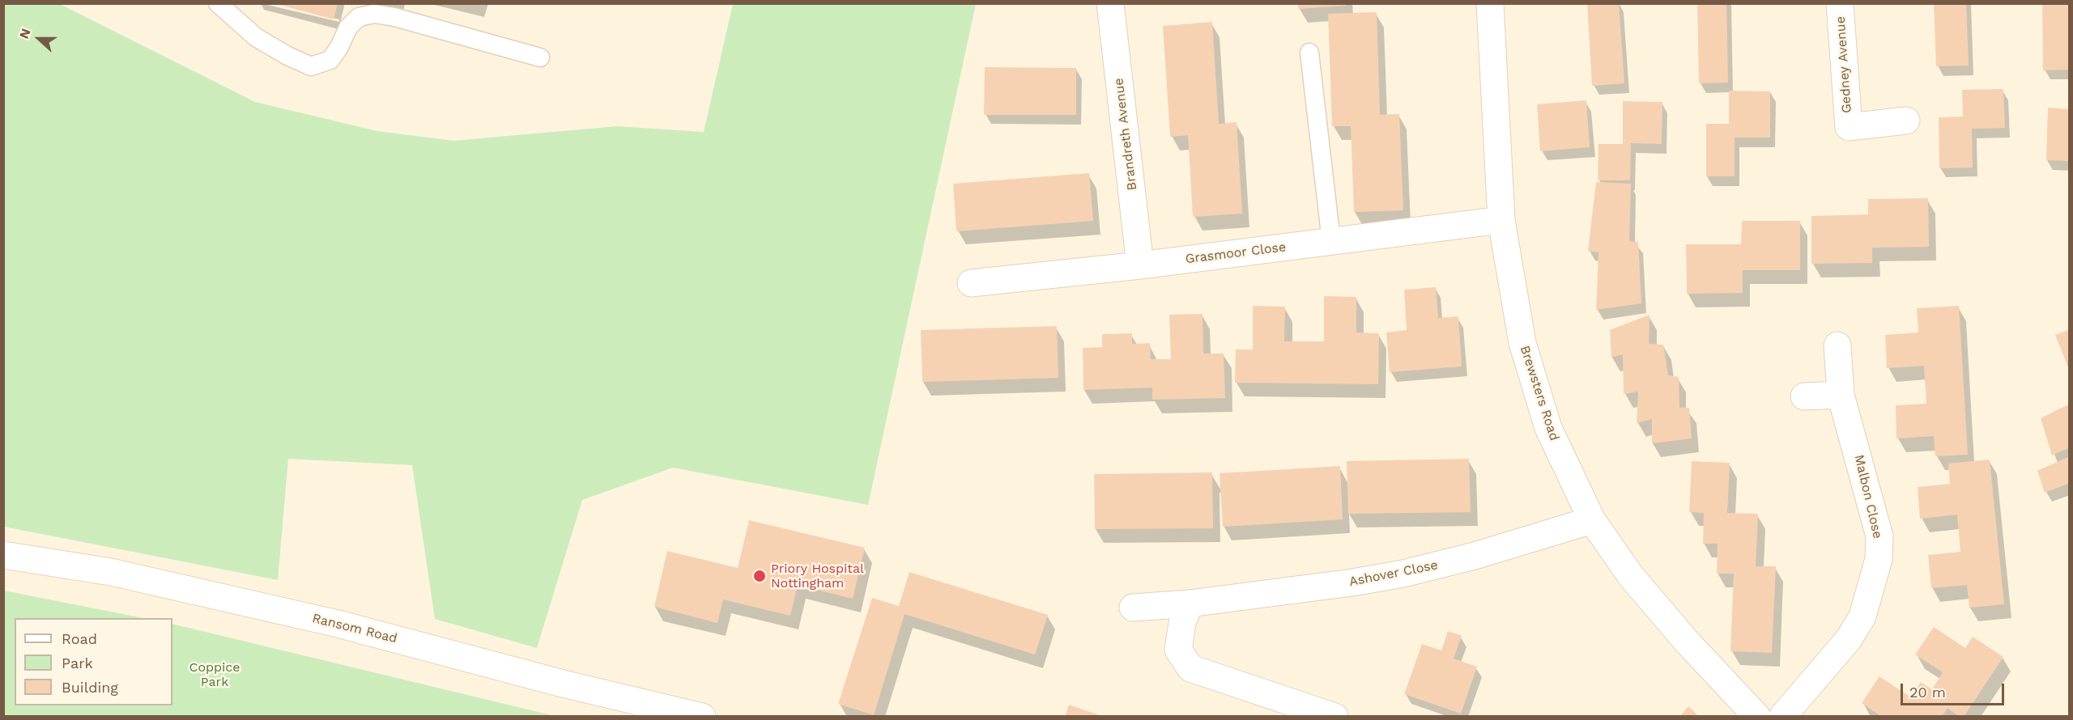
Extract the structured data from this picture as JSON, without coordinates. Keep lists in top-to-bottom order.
{
  "streets": {
    "street": [
      "Gedney Avenue",
      "Brandreth Avenue",
      "Grasmoor Close",
      "Brewsters Road",
      "Malbon Close",
      "Ashover Close",
      "Ransom Road"
    ]
  },
  "crossings": [
    ["Brandreth Avenue", "Grasmoor Close"],
    ["Grasmoor Close", "Brewsters Road"],
    ["Brewsters Road", "Ashover Close"]
  ],
  "parks": ["Coppice Park"],
  "places": ["Priory Hospital Nottingham"],
  "legend": ["Road", "Park", "Building"],
  "scale_bar": "20 m",
  "north": "left"
}
